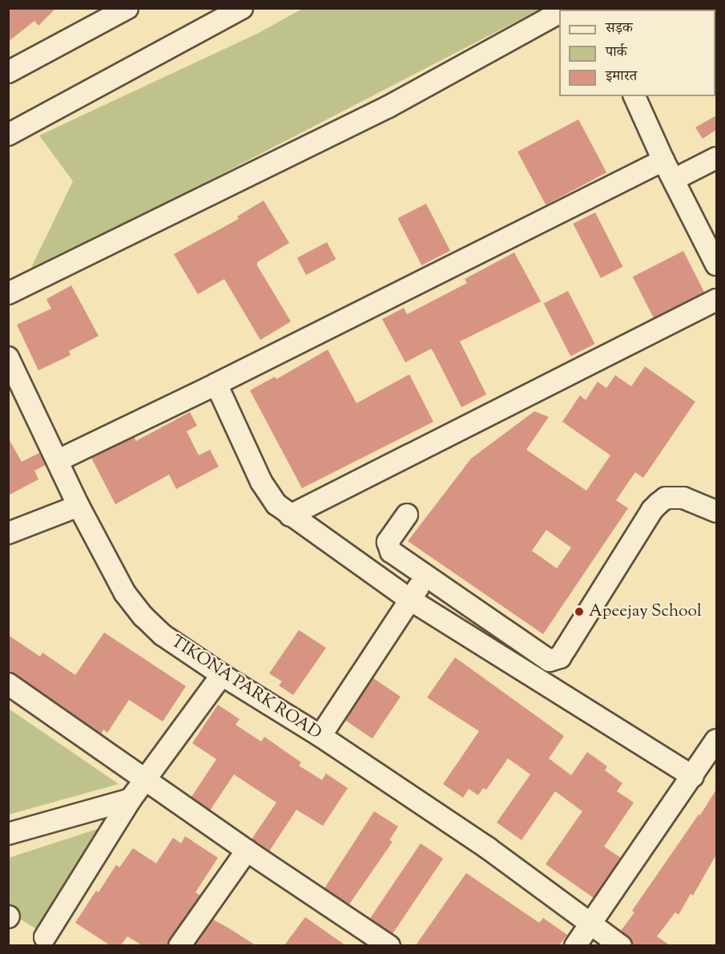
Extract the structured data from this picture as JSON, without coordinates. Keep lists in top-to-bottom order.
{
  "streets": {
    "street": ["TIKONA PARK ROAD"]
  },
  "places": ["Apeejay School"],
  "legend": ["सड़क", "पार्क", "इमारत"]
}
